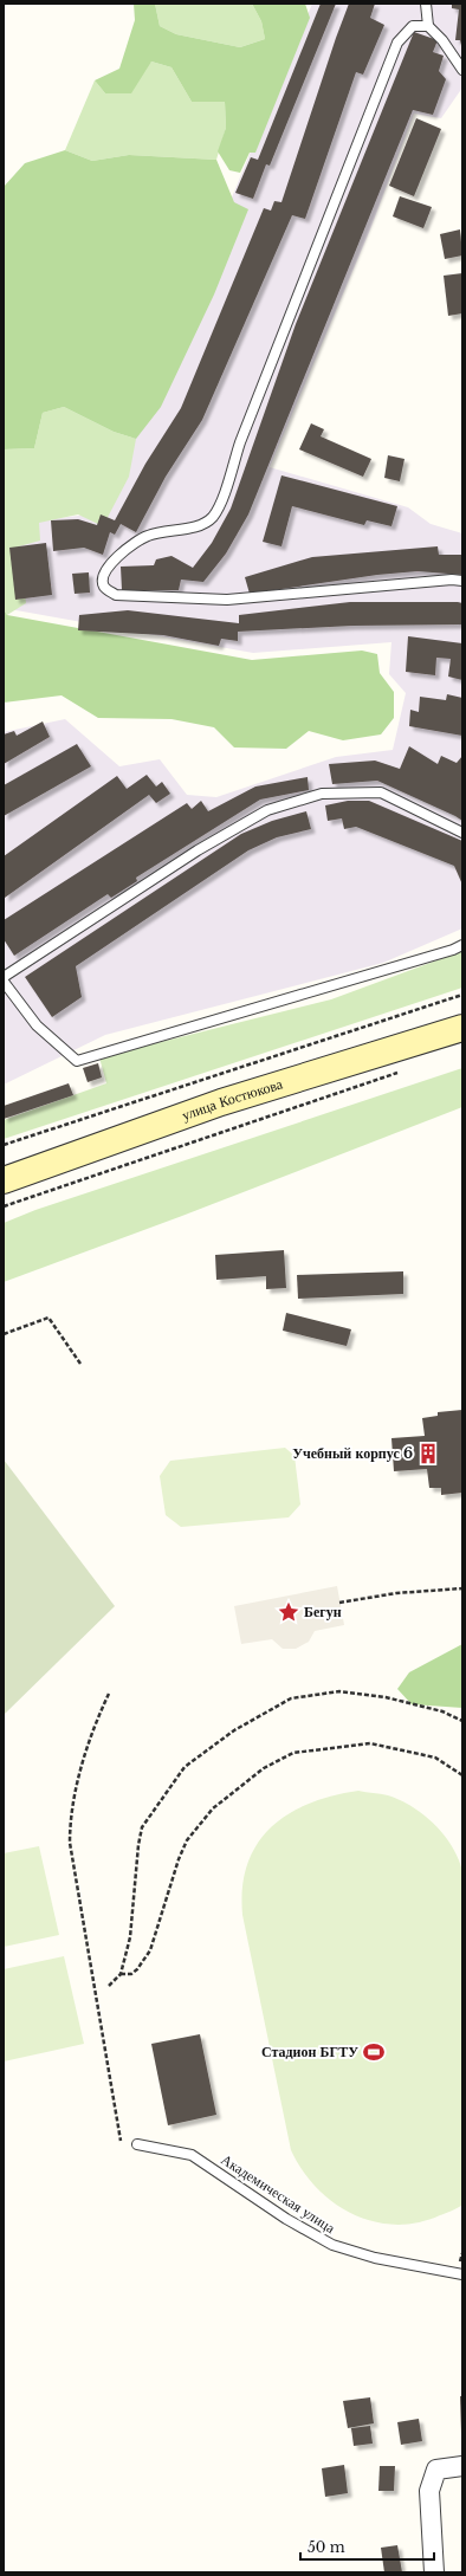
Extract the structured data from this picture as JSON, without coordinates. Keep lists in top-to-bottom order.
{
  "streets": {
    "main road": ["улица Костюкова"],
    "lane": ["Академическая улица"]
  },
  "places": {
    "building": ["Учебный корпус 6"],
    "place": ["Бегун"],
    "sports": ["Стадион БГТУ"]
  },
  "scale_bar": "50 m"
}
